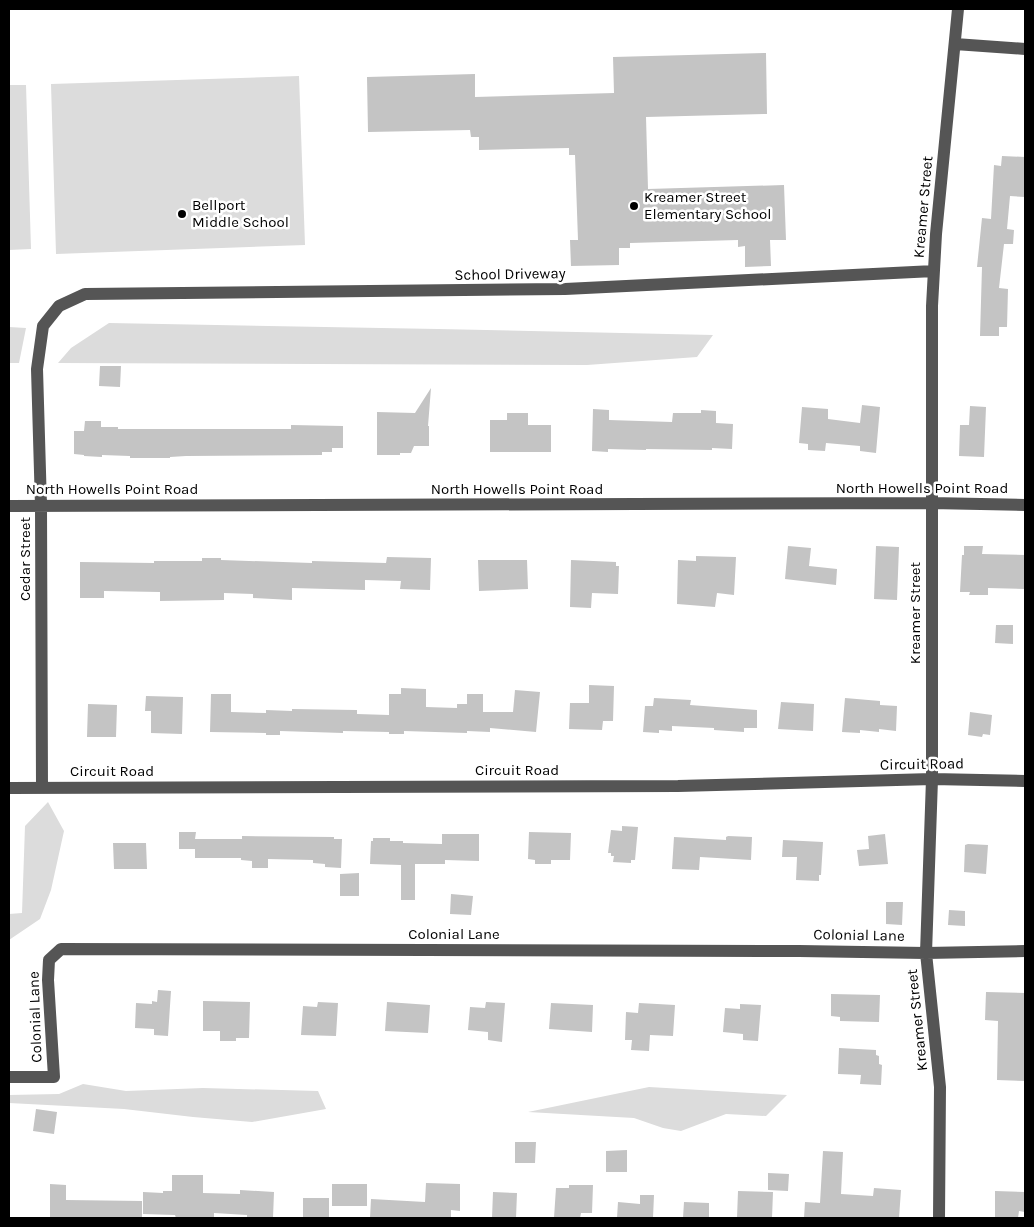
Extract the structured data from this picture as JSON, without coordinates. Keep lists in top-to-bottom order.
{
  "streets": {
    "street": [
      "Kreamer Street",
      "School Driveway",
      "North Howells Point Road",
      "Cedar Street",
      "Circuit Road",
      "Colonial Lane"
    ]
  },
  "crossings": [
    ["Kreamer Street", "School Driveway"],
    ["Kreamer Street", "North Howells Point Road"],
    ["Kreamer Street", "Circuit Road"],
    ["Kreamer Street", "Colonial Lane"],
    ["School Driveway", "Cedar Street"],
    ["North Howells Point Road", "Cedar Street"],
    ["Cedar Street", "Circuit Road"]
  ],
  "places": ["Kreamer Street Elementary School", "Bellport Middle School"]
}
